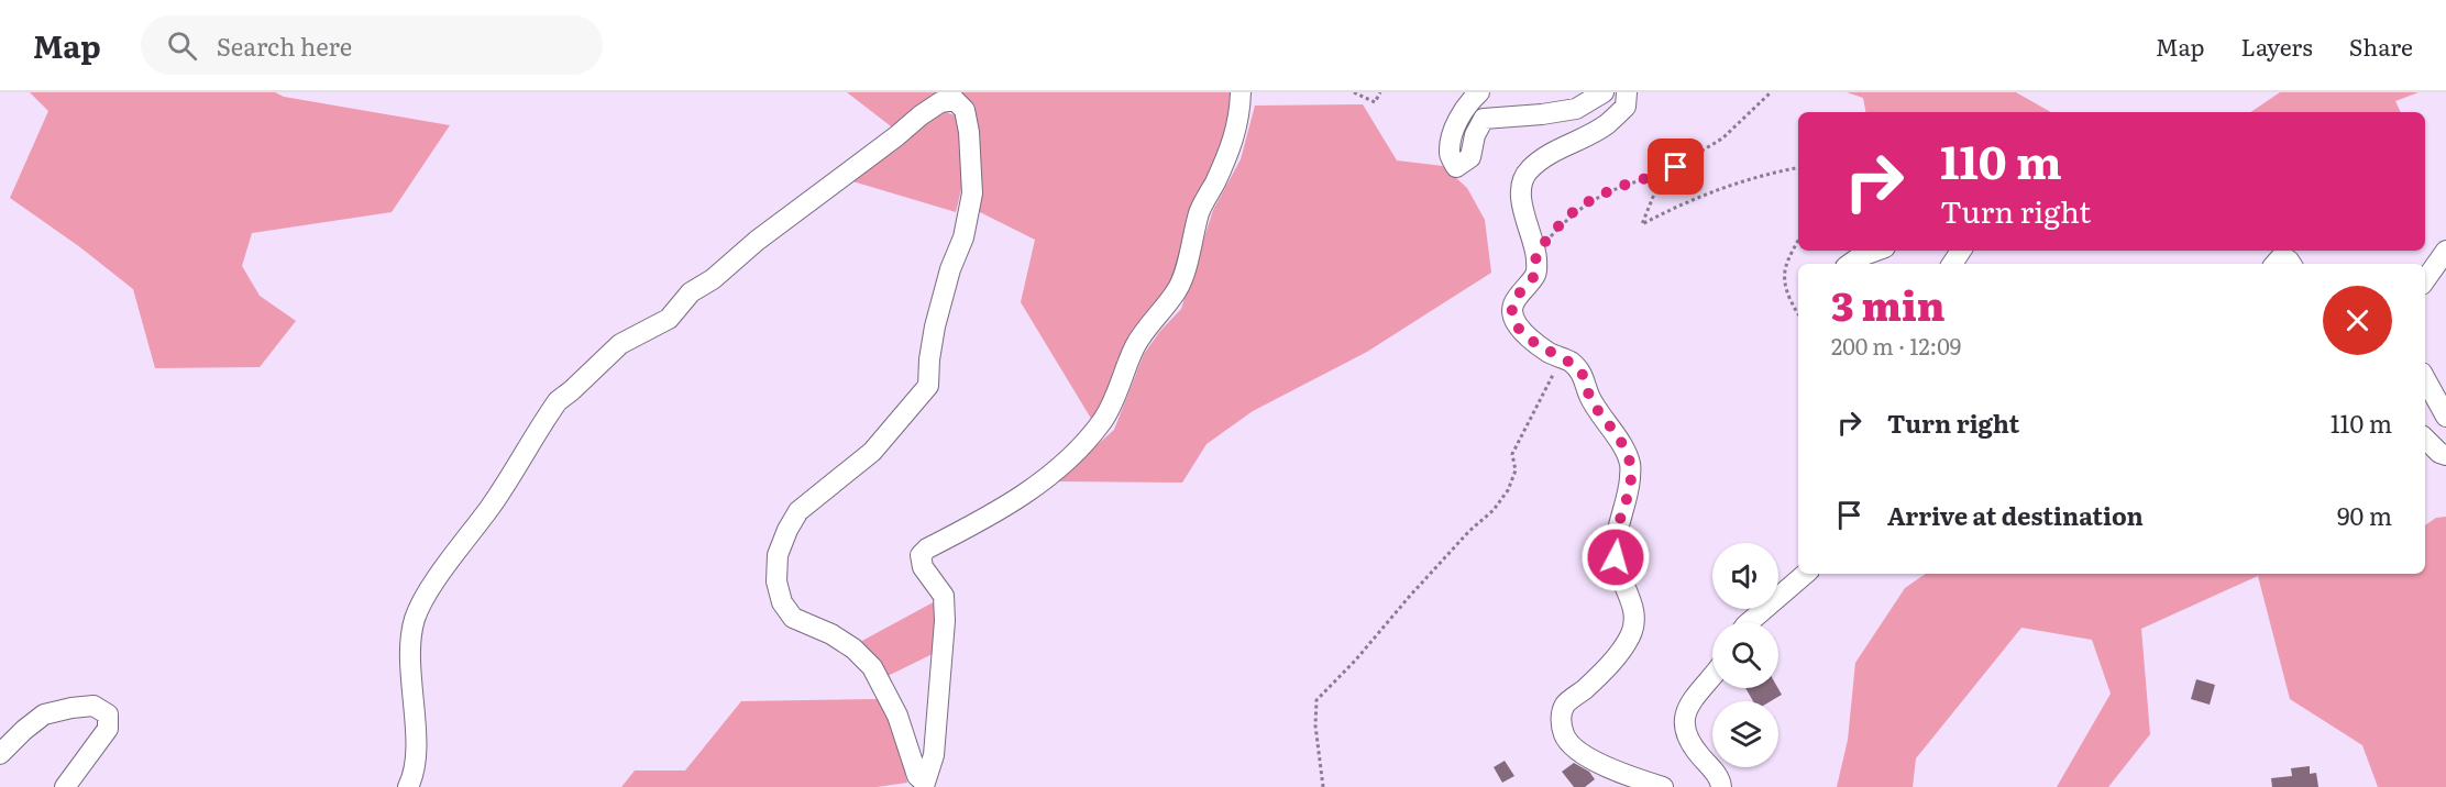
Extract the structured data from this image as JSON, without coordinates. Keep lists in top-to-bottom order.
{
  "page": {
    "header": "Map",
    "search": "Search here",
    "nav": ["Map", "Layers", "Share"],
    "turn": ["110 m", "Turn right"],
    "heading": ["3 min", "200 m · 12:09"],
    "list": [
      {
        "name": "Turn right",
        "value": "110 m"
      },
      {
        "name": "Arrive at destination",
        "value": "90 m"
      }
    ]
  }
}
